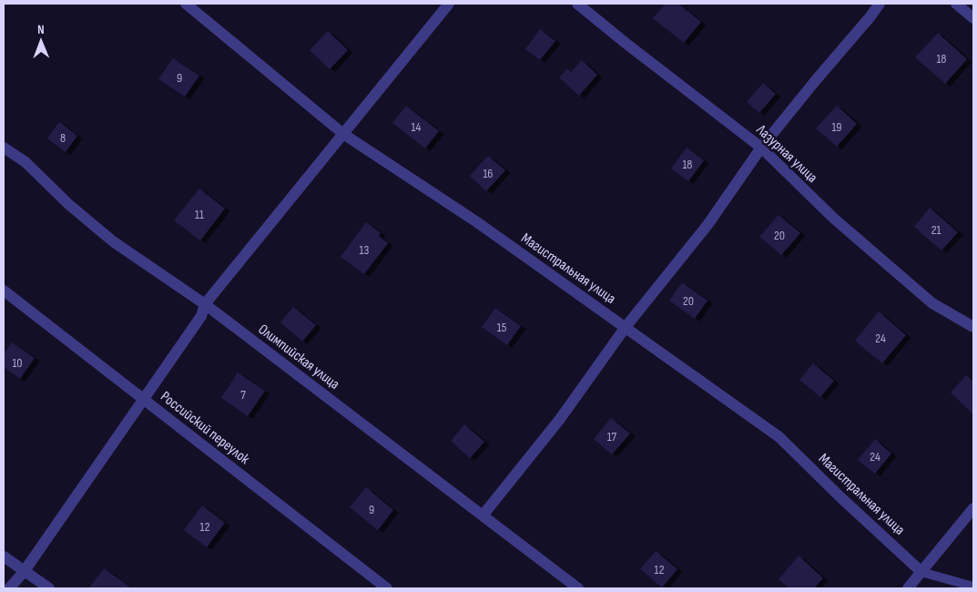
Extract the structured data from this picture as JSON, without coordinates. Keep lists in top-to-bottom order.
{
  "streets": {
    "street": [
      "Лазурная улица",
      "Магистральная улица",
      "Олимпийская улица",
      "Российский переулок"
    ]
  },
  "house_numbers": [
    "18",
    "9",
    "14",
    "19",
    "8",
    "18",
    "16",
    "11",
    "21",
    "20",
    "13",
    "20",
    "15",
    "24",
    "10",
    "7",
    "17",
    "24",
    "9",
    "12",
    "12"
  ],
  "north": "top"
}
